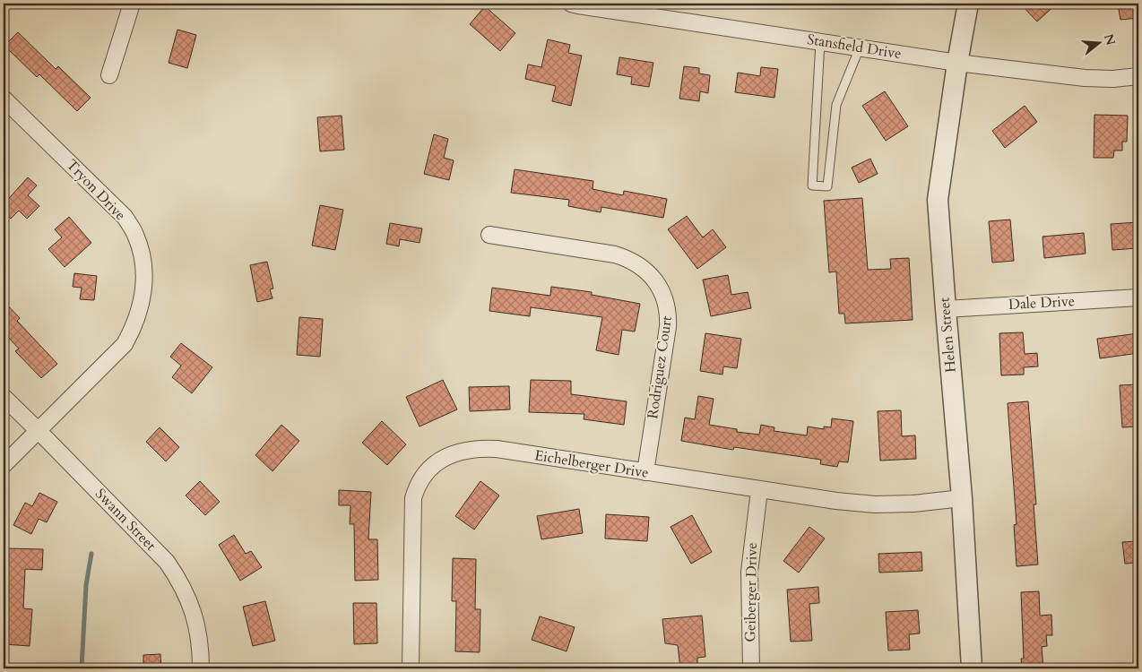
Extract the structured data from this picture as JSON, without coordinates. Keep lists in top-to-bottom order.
{
  "streets": {
    "street": [
      "Stansfield Drive",
      "Tryon Drive",
      "Dale Drive",
      "Helen Street",
      "Rodriguez Court",
      "Eichelberger Drive",
      "Swann Street",
      "Geiberger Drive"
    ]
  },
  "crossings": [
    ["Stansfield Drive", "Helen Street"],
    ["Tryon Drive", "Swann Street"],
    ["Dale Drive", "Helen Street"],
    ["Helen Street", "Eichelberger Drive"],
    ["Rodriguez Court", "Eichelberger Drive"],
    ["Eichelberger Drive", "Geiberger Drive"]
  ],
  "north": "right"
}
